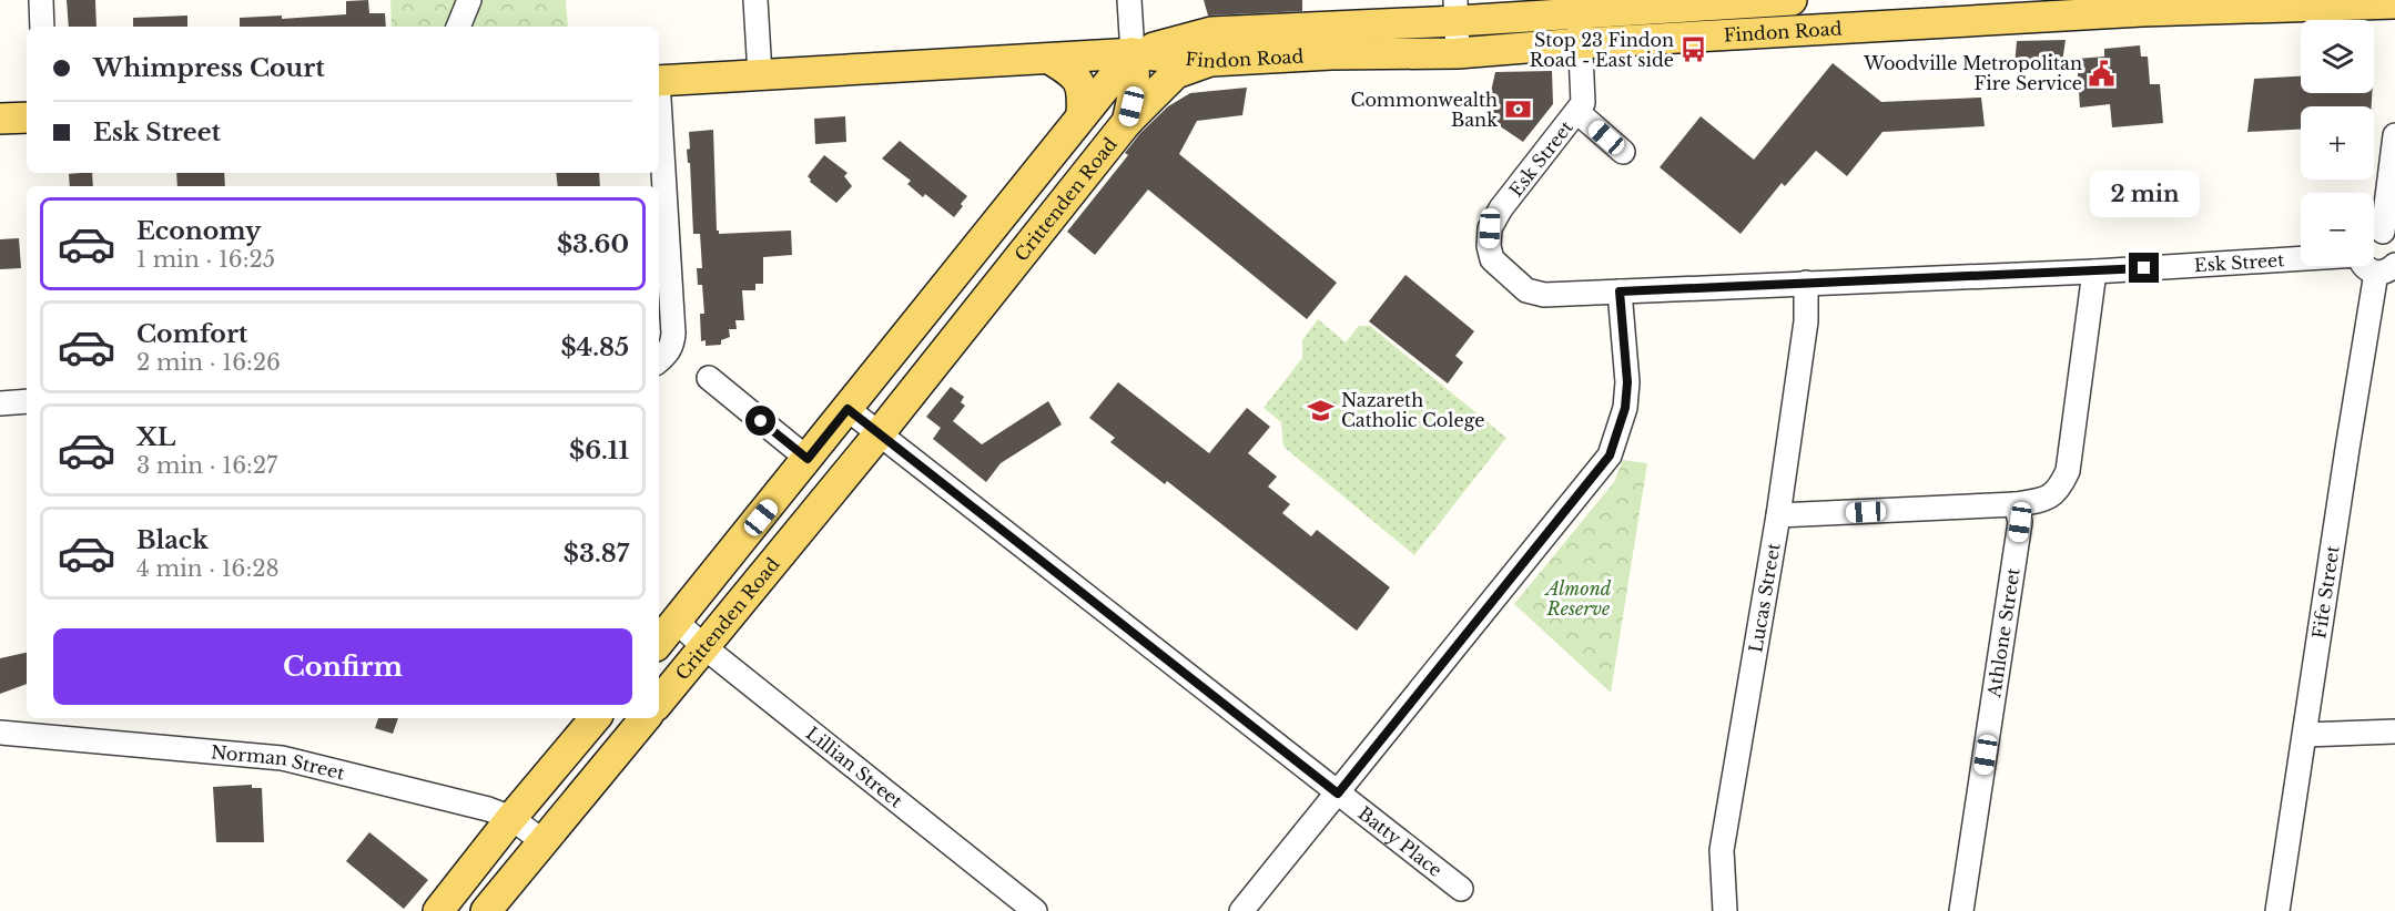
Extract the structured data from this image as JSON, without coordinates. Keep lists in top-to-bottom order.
{
  "streets": {
    "main road": ["Findon Road", "Crittenden Road"],
    "street": [
      "Esk Street",
      "Fife Street",
      "Lucas Street",
      "Athlone Street",
      "Norman Street",
      "Lillian Street",
      "Batty Place"
    ]
  },
  "crossings": [
    ["Findon Road", "Esk Street"],
    ["Findon Road", "Crittenden Road"],
    ["Esk Street", "Lucas Street"],
    ["Crittenden Road", "Lillian Street"],
    ["Crittenden Road", "Batty Place"]
  ],
  "parks": ["Almond Reserve"],
  "places": {
    "bus stop": ["Stop 23 Findon Road - East side"],
    "public building": ["Woodville Metropolitan Fire Service"],
    "bank": ["Commonwealth Bank"],
    "school or university": ["Nazareth Catholic Colege"]
  },
  "page": {
    "map_buttons": ["+", "−"],
    "banner": ["Whimpress Court", "Esk Street"],
    "bubble": "2 min",
    "list": [
      {
        "name": "Economy",
        "note": "1 min · 16:25",
        "value": "$3.60"
      },
      {
        "name": "Comfort",
        "note": "2 min · 16:26",
        "value": "$4.85"
      },
      {
        "name": "XL",
        "note": "3 min · 16:27",
        "value": "$6.11"
      },
      {
        "name": "Black",
        "note": "4 min · 16:28",
        "value": "$3.87"
      }
    ],
    "buttons": "Confirm"
  }
}
